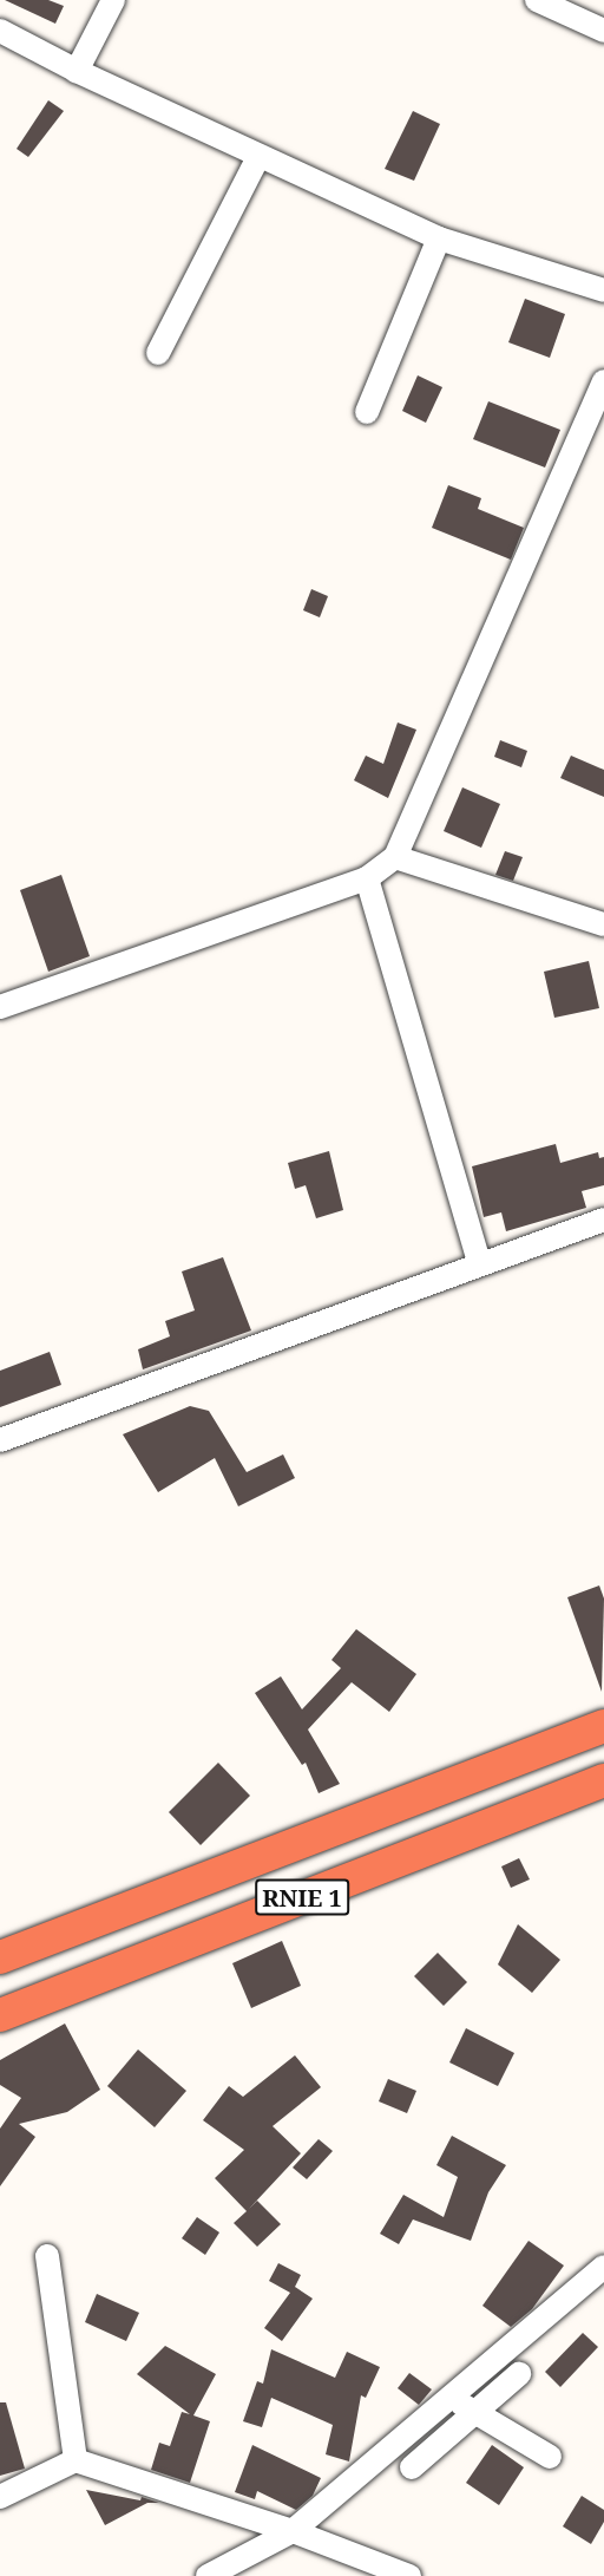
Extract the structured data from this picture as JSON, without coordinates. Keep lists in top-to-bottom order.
{
  "streets": {
    "highway": ["RNIE 1"]
  }
}
